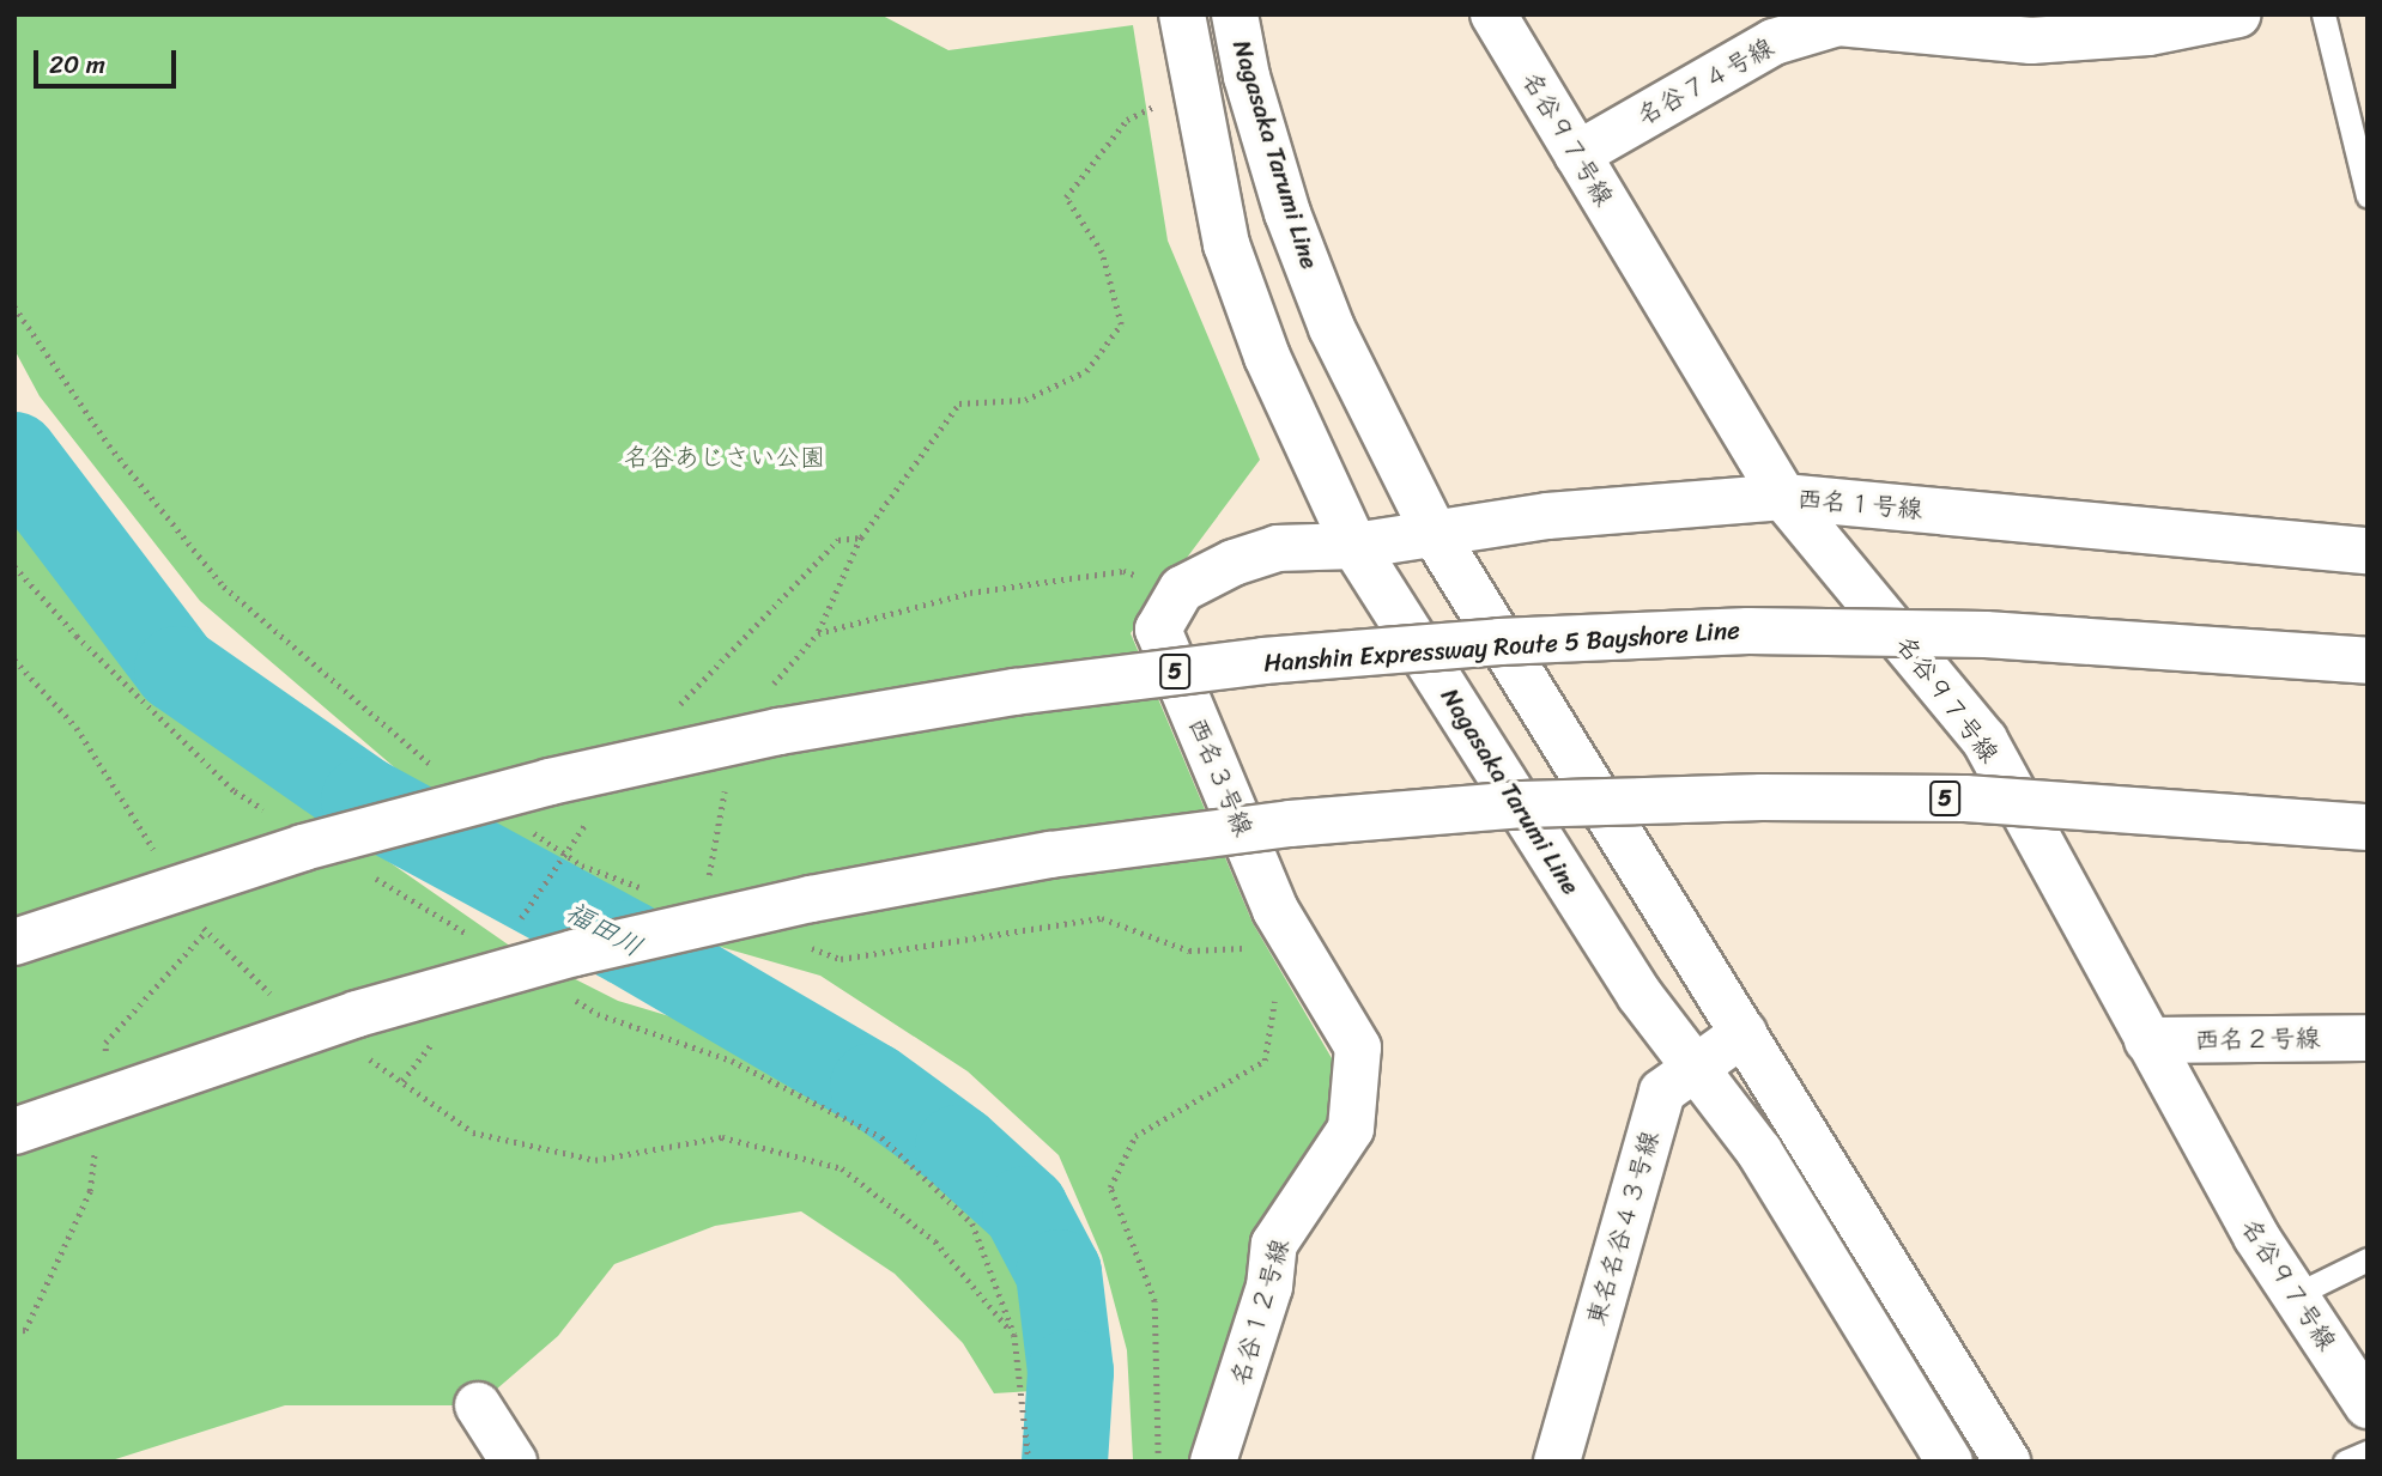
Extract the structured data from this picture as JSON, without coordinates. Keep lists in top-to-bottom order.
{
  "streets": {
    "main road": [
      "名谷７４号線",
      "名谷９７号線",
      "Nagasaka Tarumi Line",
      "西名１号線",
      "Hanshin Expressway Route 5 Bayshore Line",
      "5",
      "西名３号線",
      "西名２号線",
      "東名名谷４３号線",
      "名谷１２号線"
    ]
  },
  "crossings": [
    ["名谷７４号線", "名谷９７号線"],
    ["名谷９７号線", "西名１号線"],
    ["名谷９７号線", "西名２号線"],
    ["Nagasaka Tarumi Line", "西名１号線"],
    ["Nagasaka Tarumi Line", "東名名谷４３号線"],
    ["西名３号線", "名谷１２号線"]
  ],
  "water": ["福田川"],
  "parks": ["名谷あじさい公園"],
  "scale_bar": "20 m"
}
